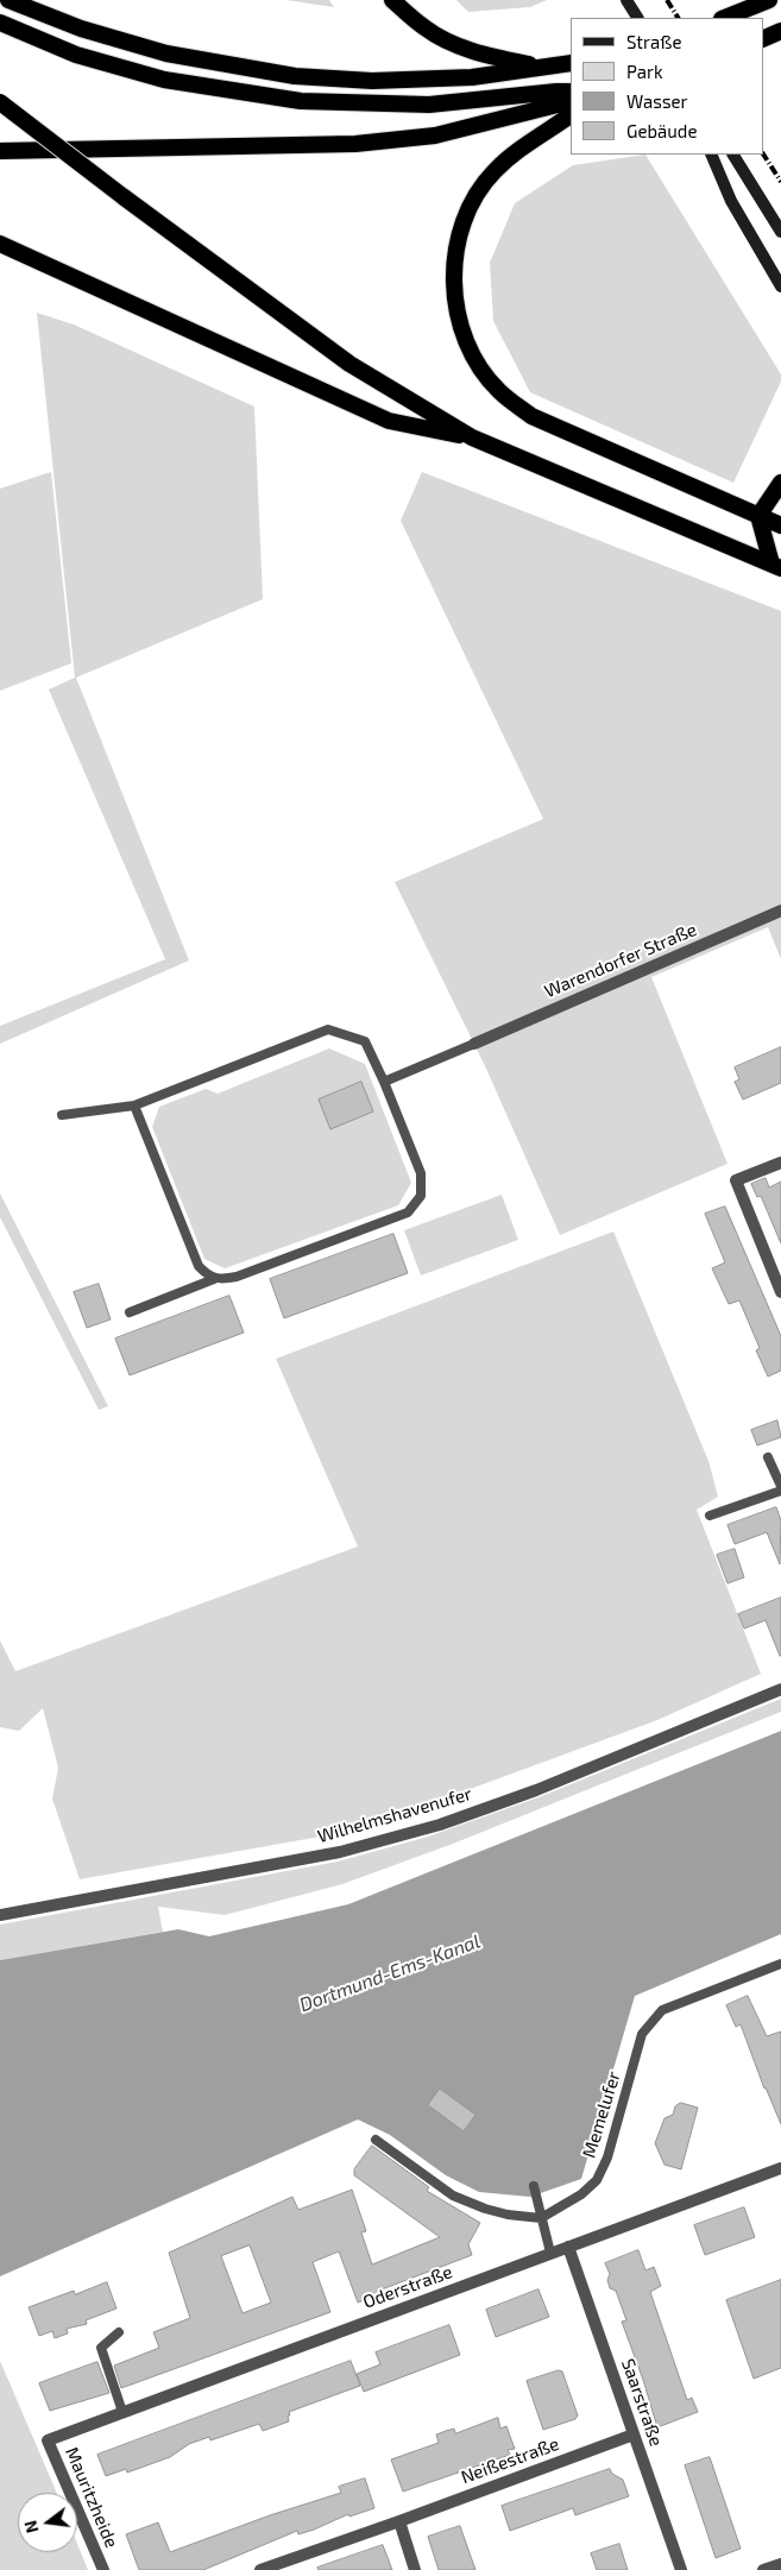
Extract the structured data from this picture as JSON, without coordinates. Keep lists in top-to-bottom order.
{
  "streets": {
    "street": [
      "Warendorfer Straße",
      "Wilhelmshavenufer",
      "Oderstraße",
      "Saarstraße",
      "Neißestraße",
      "Mauritzheide"
    ],
    "lane": ["Memelufer"]
  },
  "crossings": [
    ["Oderstraße", "Saarstraße"],
    ["Oderstraße", "Mauritzheide"],
    ["Saarstraße", "Neißestraße"]
  ],
  "water": ["Dortmund-Ems-Kanal"],
  "legend": [
    "Straße",
    "Park",
    "Wasser",
    "Gebäude"
  ],
  "north": "left"
}
